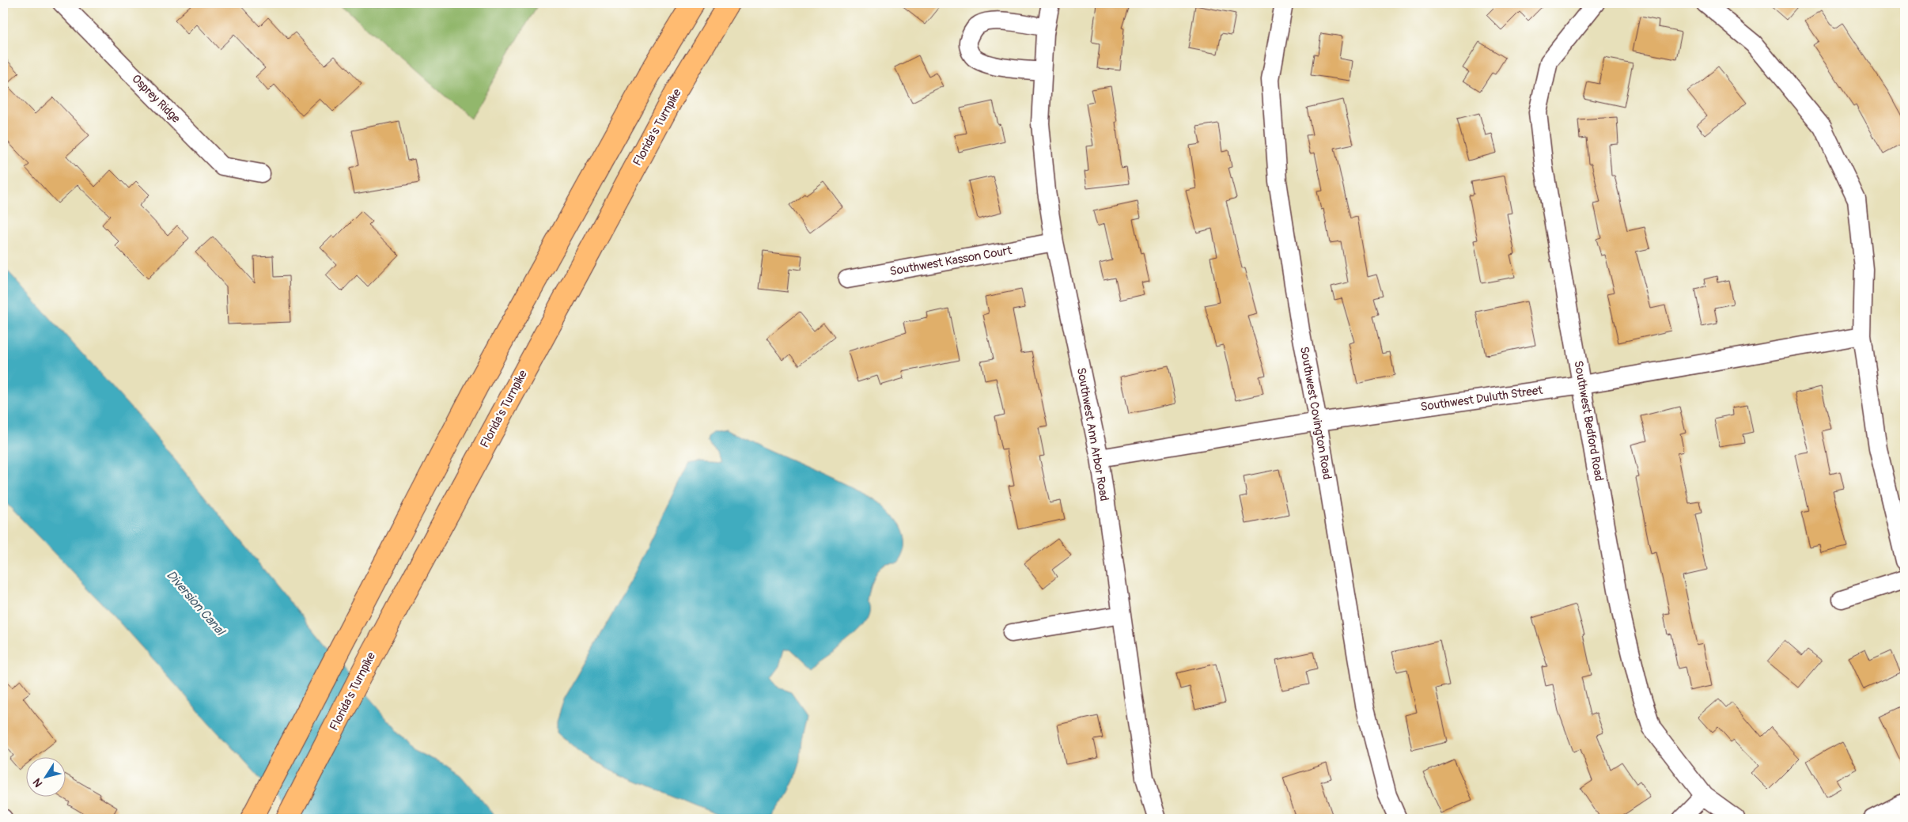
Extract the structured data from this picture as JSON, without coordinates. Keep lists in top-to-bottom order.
{
  "streets": {
    "highway": ["Florida's Turnpike"],
    "street": [
      "Osprey Ridge",
      "Southwest Kasson Court",
      "Southwest Duluth Street",
      "Southwest Covington Road",
      "Southwest Bedford Road",
      "Southwest Ann Arbor Road"
    ]
  },
  "crossings": [
    ["Southwest Kasson Court", "Southwest Ann Arbor Road"],
    ["Southwest Duluth Street", "Southwest Covington Road"],
    ["Southwest Duluth Street", "Southwest Bedford Road"],
    ["Southwest Duluth Street", "Southwest Ann Arbor Road"]
  ],
  "water": ["Diversion Canal"],
  "north": "bottom left"
}
